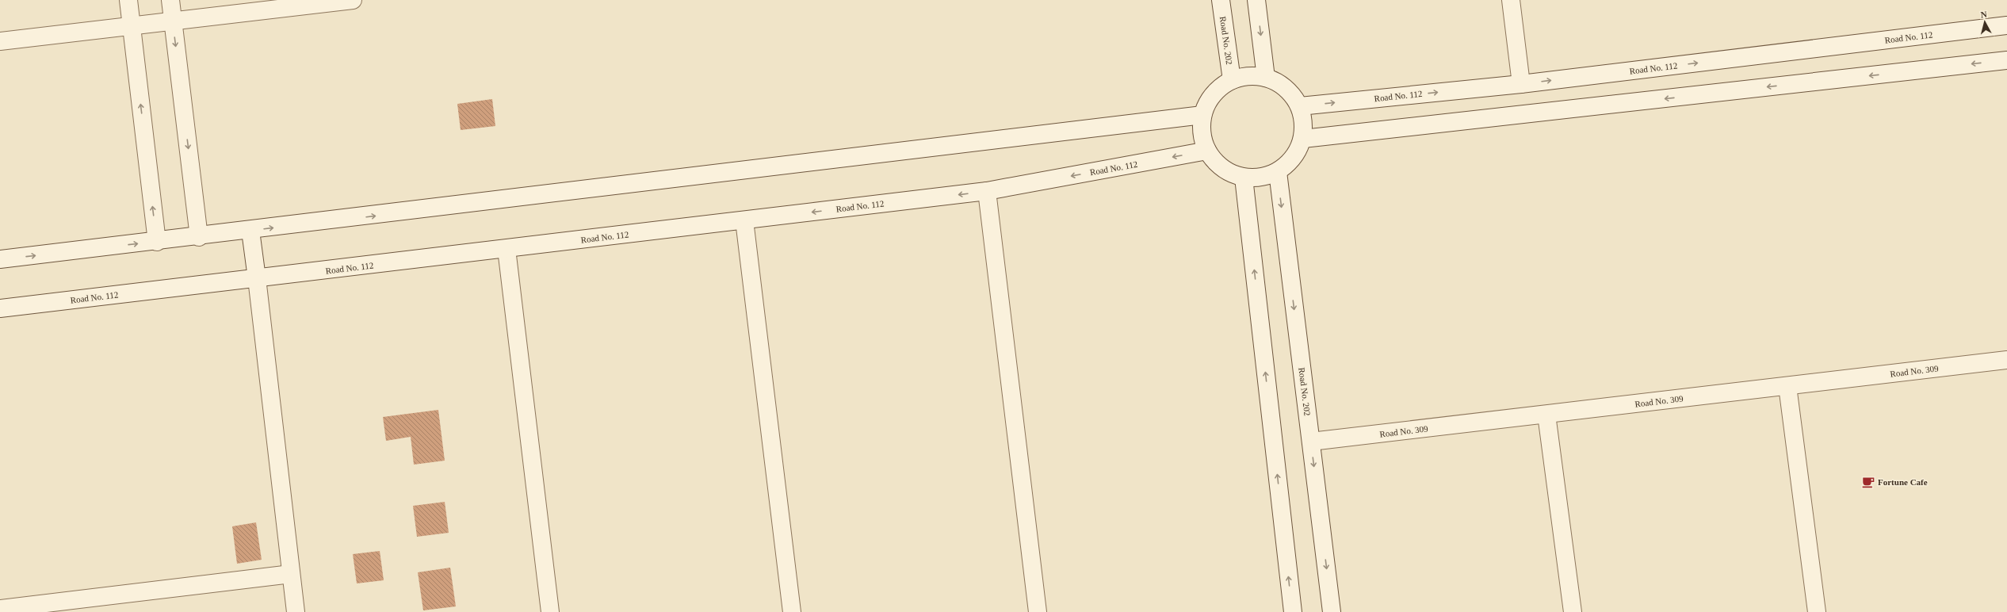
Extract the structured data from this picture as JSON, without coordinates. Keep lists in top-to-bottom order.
{
  "streets": {
    "street": ["Road No. 112", "Road No. 202", "Road No. 309"]
  },
  "crossings": [
    ["Road No. 112", "Road No. 202"],
    ["Road No. 202", "Road No. 309"]
  ],
  "places": {
    "cafe": ["Fortune Cafe"]
  },
  "north": "top"
}
